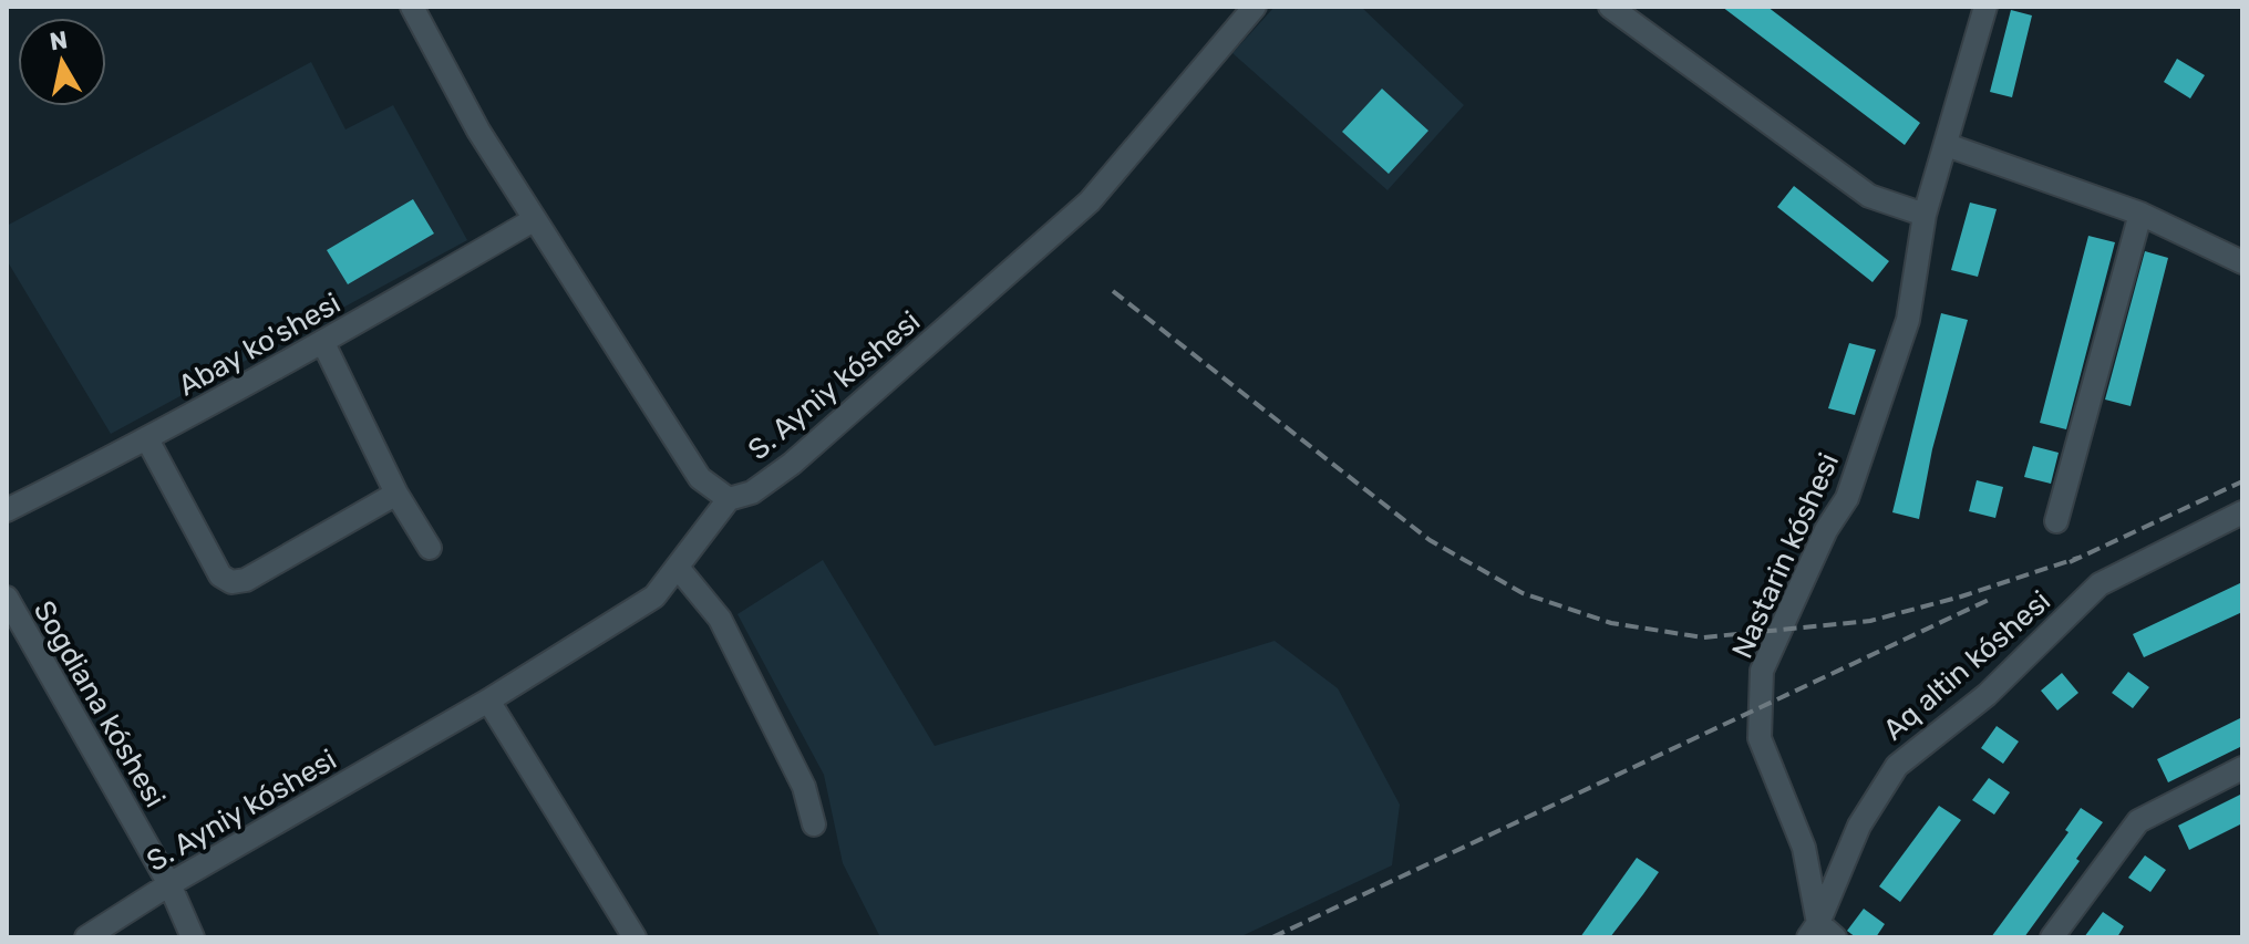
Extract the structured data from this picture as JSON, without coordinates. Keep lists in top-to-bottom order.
{
  "streets": {
    "street": [
      "Abay ko'shesi",
      "S. Ayniy kóshesi",
      "Nastarin kóshesi",
      "Aq altin kóshesi",
      "Sogdiana kóshesi"
    ]
  },
  "crossings": [
    ["S. Ayniy kóshesi", "Sogdiana kóshesi"],
    ["Nastarin kóshesi", "Aq altin kóshesi"]
  ],
  "north": "top"
}
